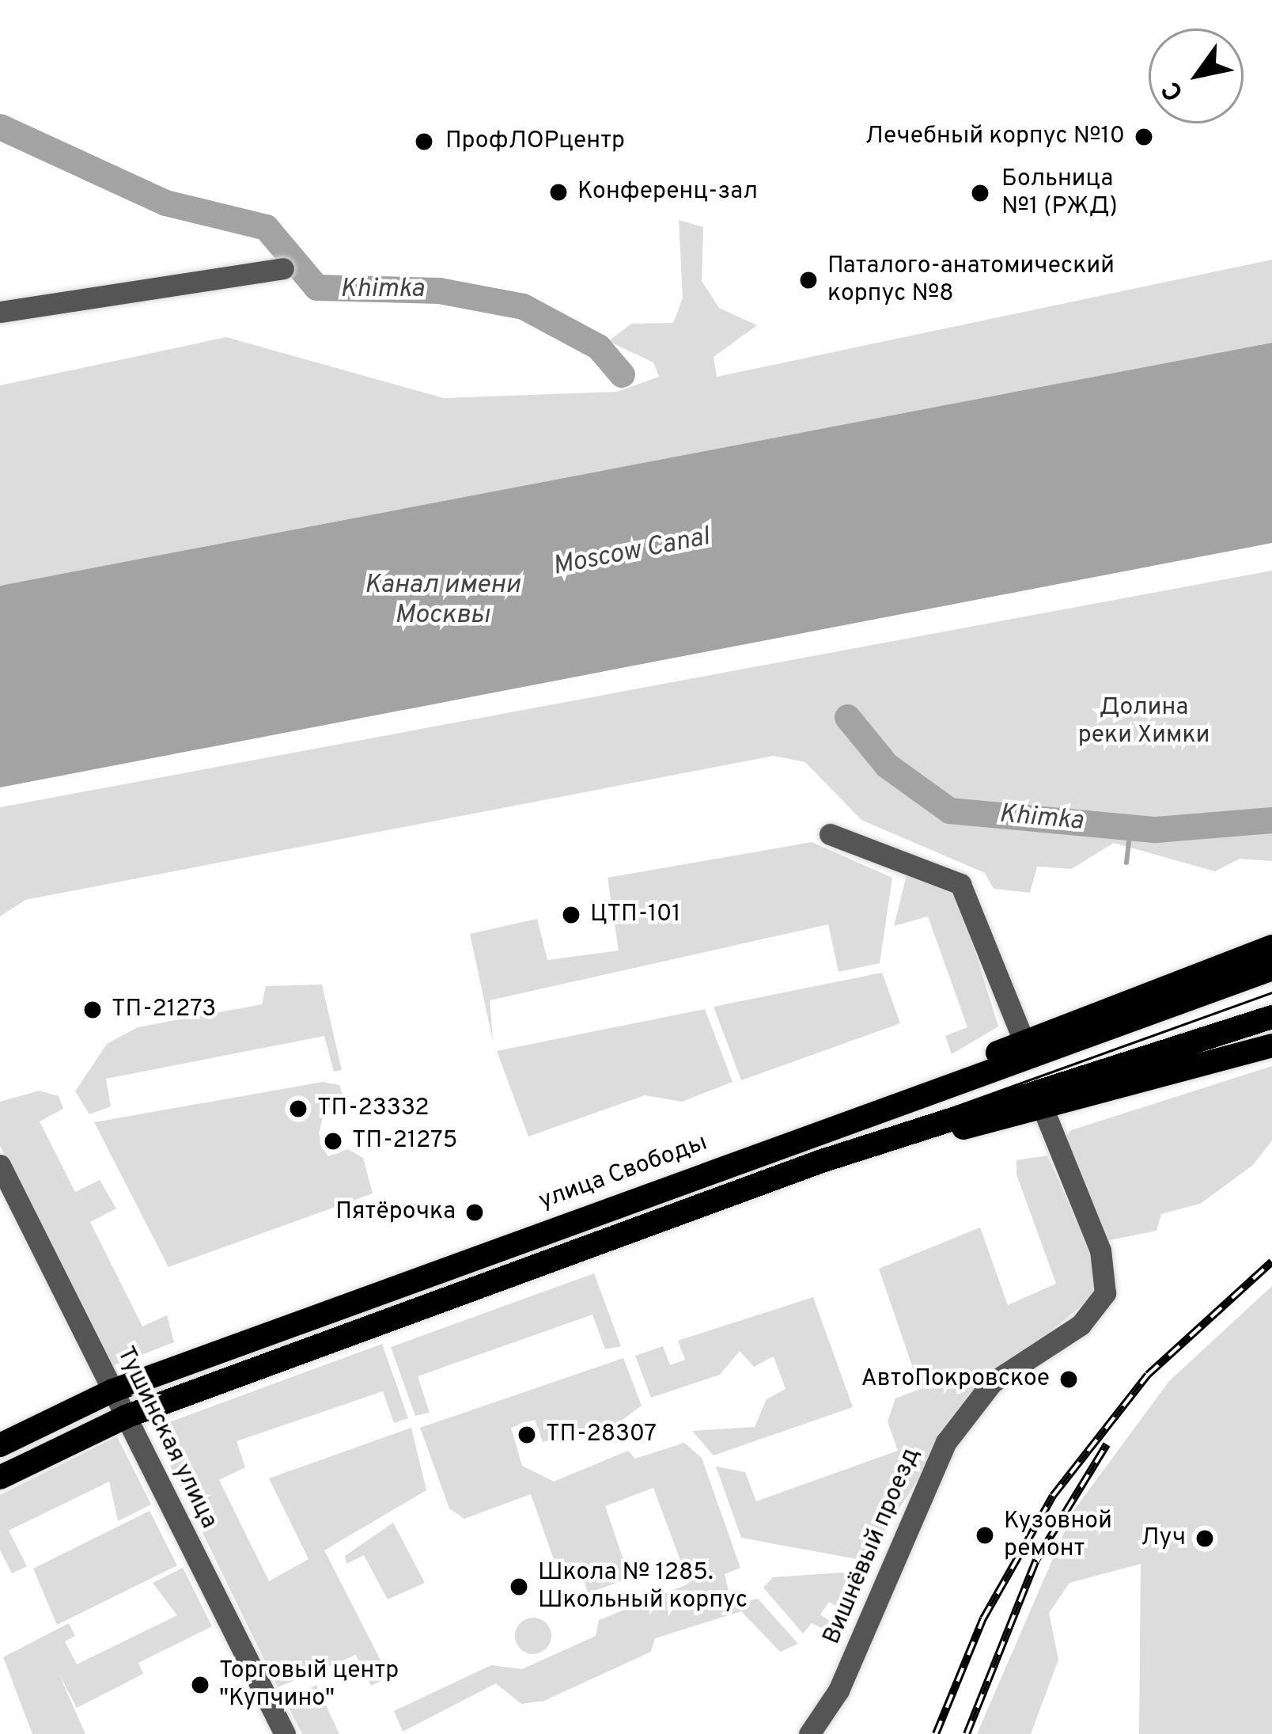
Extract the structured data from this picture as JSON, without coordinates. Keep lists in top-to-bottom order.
{
  "streets": {
    "main road": ["улица Свободы"],
    "street": ["Тушинская улица", "Вишнёвый проезд"]
  },
  "crossings": [
    ["улица Свободы", "Тушинская улица"]
  ],
  "water": ["Khimka", "Moscow Canal", "Канал имени Москвы"],
  "parks": ["Долина реки Химки"],
  "places": [
    "Лечебный корпус №10",
    "ПрофЛОРцентр",
    "Конференц-зал",
    "Больница №1 (РЖД)",
    "Паталого-анатомический корпус №8",
    "ЦТП-101",
    "ТП-21273",
    "ТП-23332",
    "ТП-21275",
    "Пятёрочка",
    "АвтоПокровское",
    "ТП-28307",
    "Кузовной ремонт",
    "Луч",
    "Школа № 1285. Школьный корпус",
    "Торговый центр \"Купчино\""
  ],
  "north": "bottom left"
}
